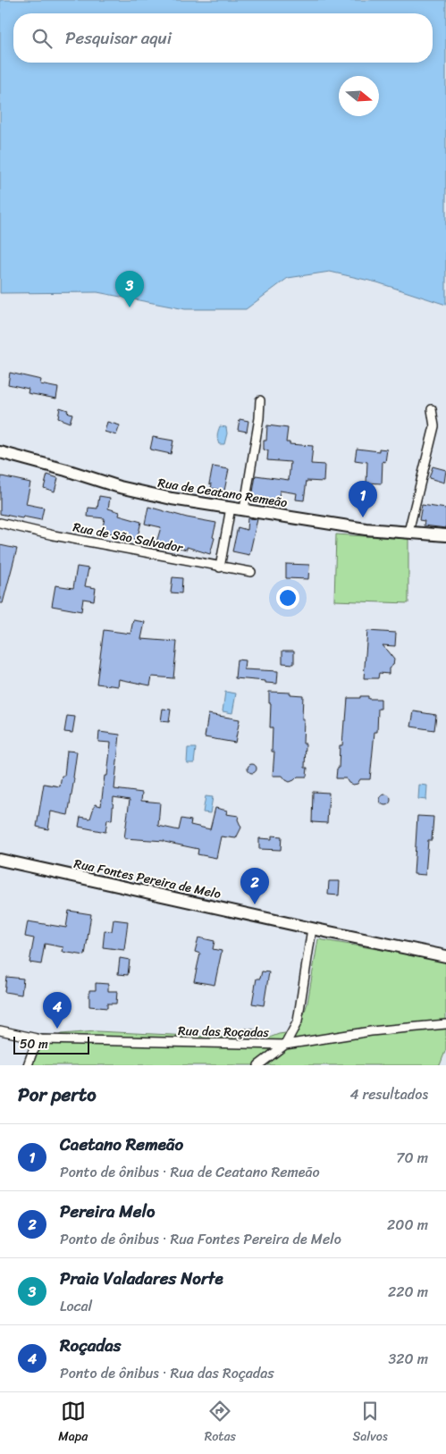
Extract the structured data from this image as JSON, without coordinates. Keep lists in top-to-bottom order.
{
  "streets": {
    "main road": ["Rua de Ceatano Remeão", "Rua Fontes Pereira de Melo"],
    "street": ["Rua de São Salvador", "Rua das Roçadas"]
  },
  "scale_bar": "50 m",
  "north": "right",
  "page": {
    "search": "Pesquisar aqui",
    "pins": [
      "3",
      "1",
      "2",
      "4"
    ],
    "scale": "50 m",
    "heading": ["Por perto", "4 resultados"],
    "list": [
      {
        "mark": "1",
        "name": "Caetano Remeão",
        "note": "Ponto de ônibus · Rua de Ceatano Remeão",
        "value": "70 m"
      },
      {
        "mark": "2",
        "name": "Pereira Melo",
        "note": "Ponto de ônibus · Rua Fontes Pereira de Melo",
        "value": "200 m"
      },
      {
        "mark": "3",
        "name": "Praia Valadares Norte",
        "note": "Local",
        "value": "220 m"
      },
      {
        "mark": "4",
        "name": "Roçadas",
        "note": "Ponto de ônibus · Rua das Roçadas",
        "value": "320 m"
      }
    ],
    "nav": ["Mapa", "Rotas", "Salvos"]
  }
}
